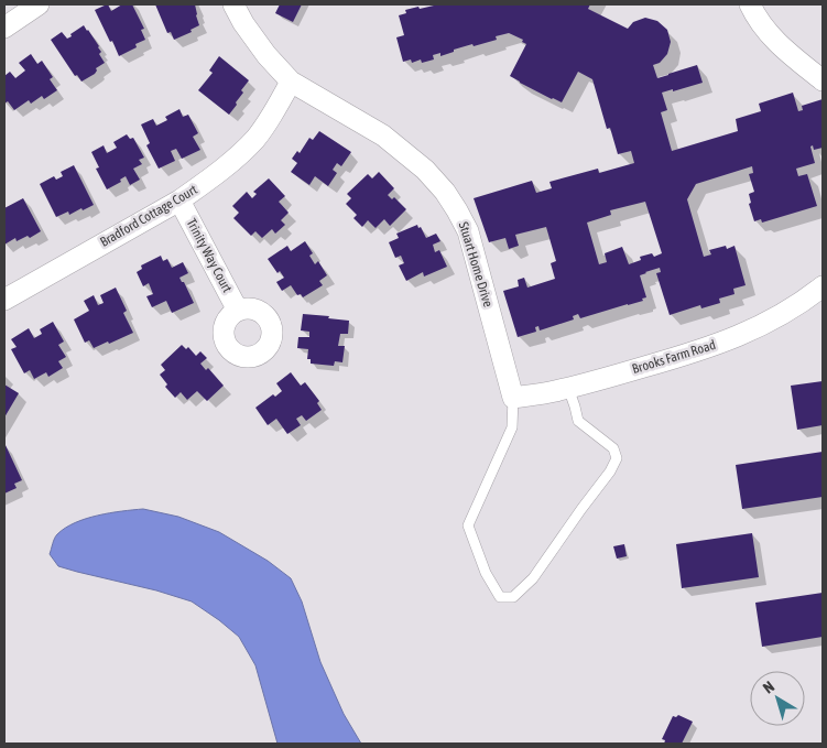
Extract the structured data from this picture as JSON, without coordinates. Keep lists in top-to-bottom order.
{
  "streets": {
    "street": [
      "Bradford Cottage Court",
      "Trinity Way Court",
      "Stuart Home Drive",
      "Brooks Farm Road"
    ]
  },
  "crossings": [
    ["Bradford Cottage Court", "Trinity Way Court"],
    ["Bradford Cottage Court", "Stuart Home Drive"],
    ["Stuart Home Drive", "Brooks Farm Road"]
  ],
  "north": "top left"
}
